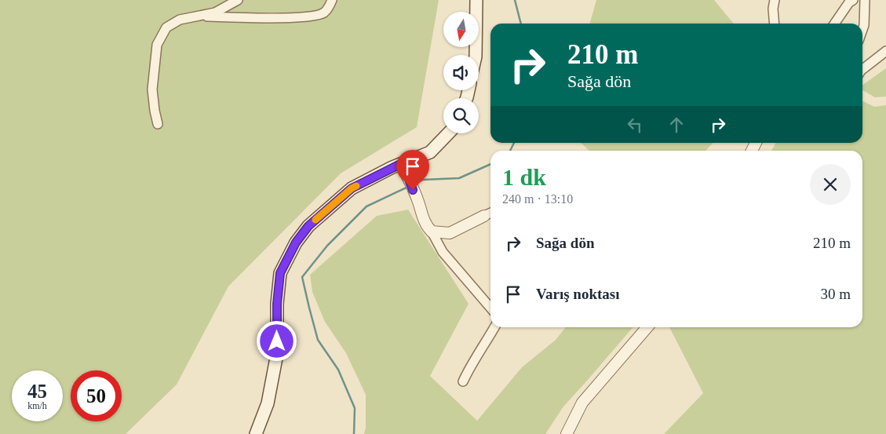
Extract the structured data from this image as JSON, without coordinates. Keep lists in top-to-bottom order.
{
  "north": "bottom",
  "page": {
    "turn": ["210 m", "Sağa dön"],
    "heading": ["1 dk", "240 m · 13:10"],
    "list": [
      {
        "name": "Sağa dön",
        "value": "210 m"
      },
      {
        "name": "Varış noktası",
        "value": "30 m"
      }
    ],
    "speed": "45 km/h",
    "limit": "50"
  }
}
